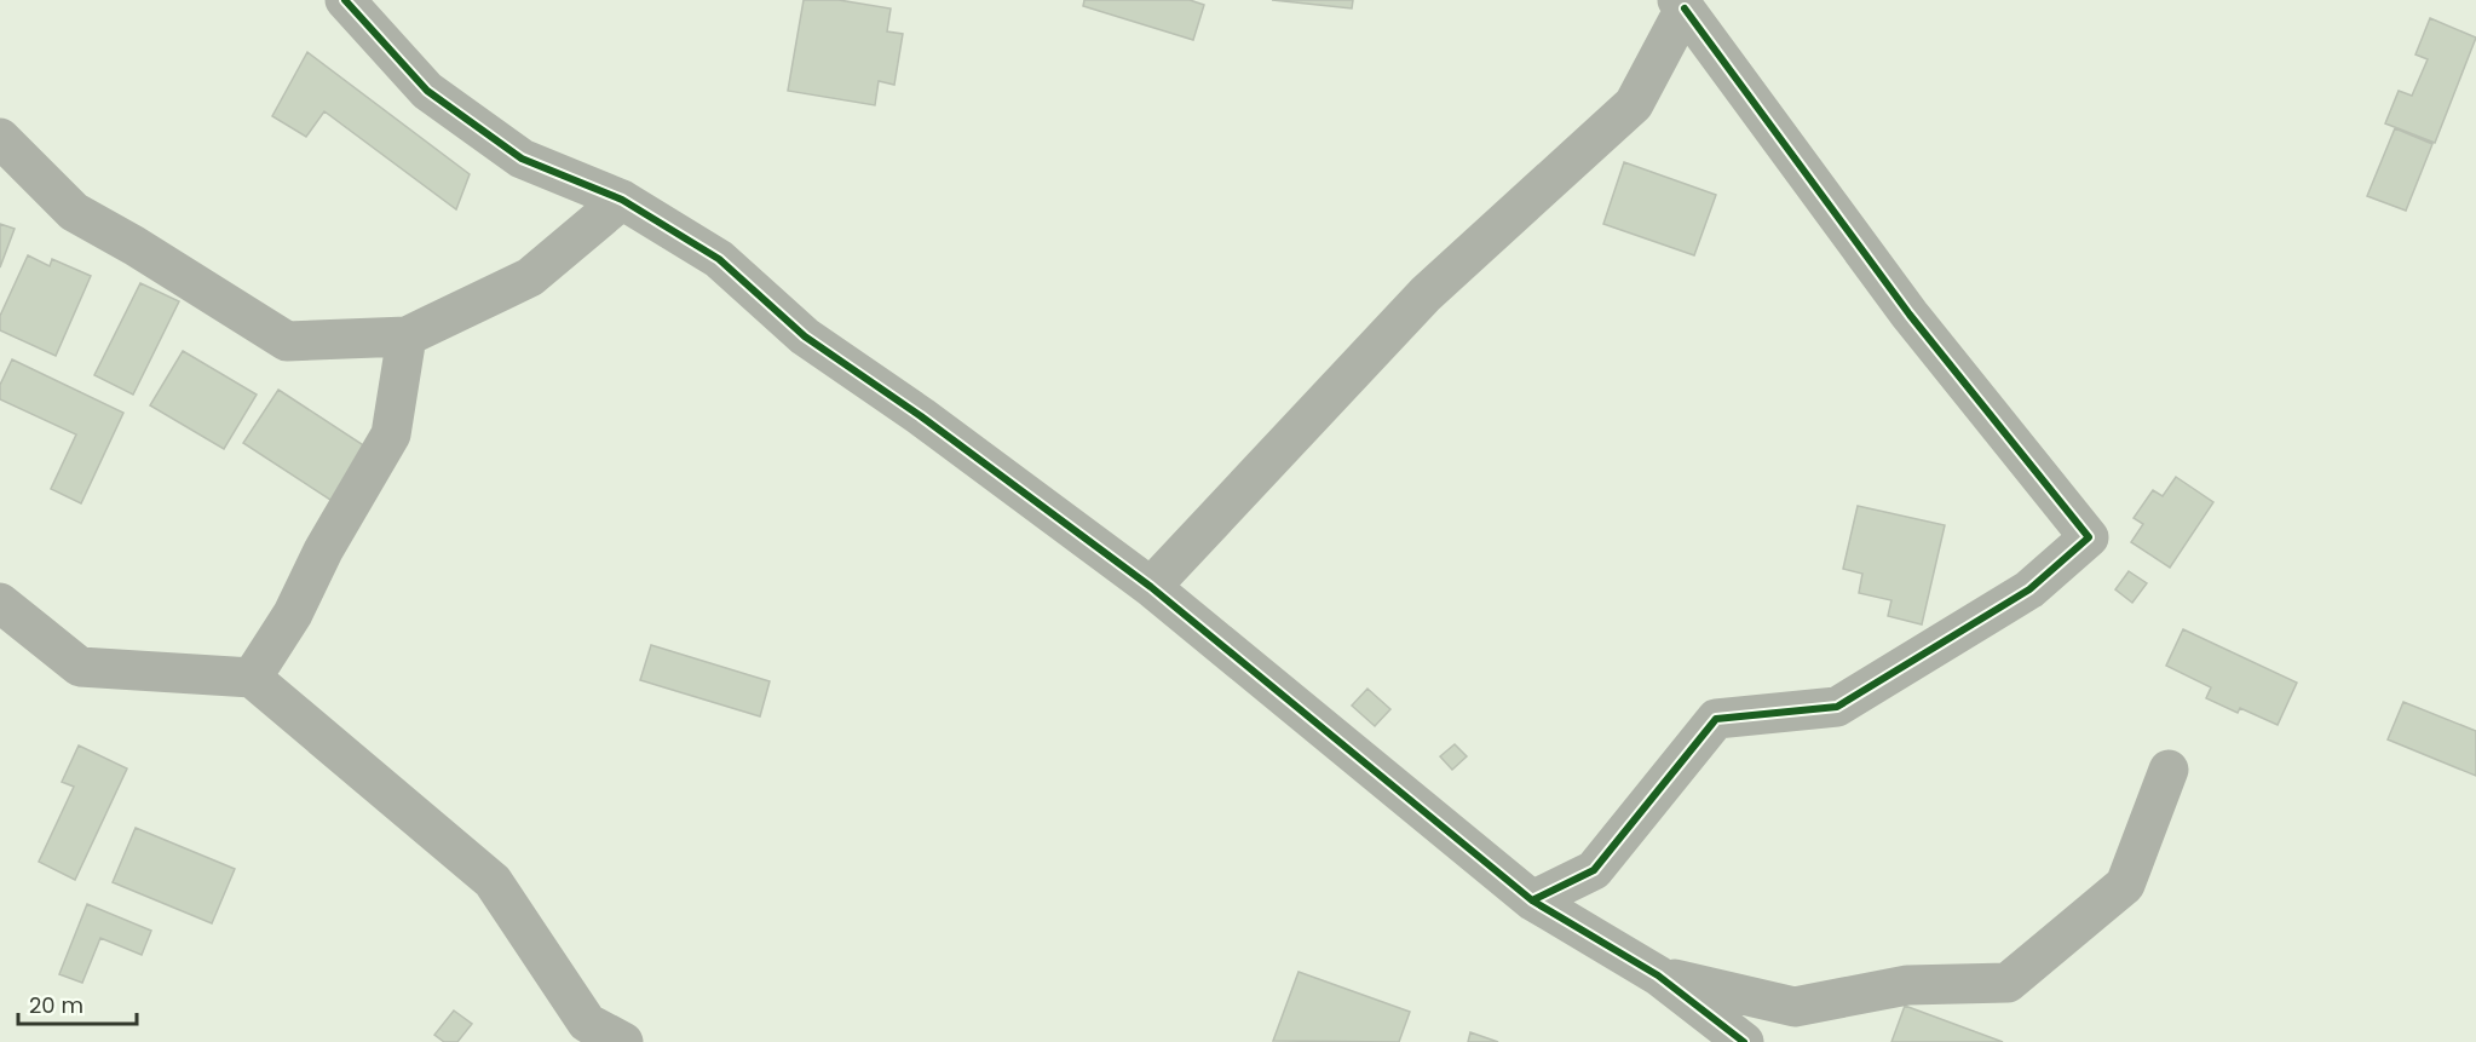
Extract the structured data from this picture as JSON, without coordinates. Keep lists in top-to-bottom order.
{
  "scale_bar": "20 m"
}
